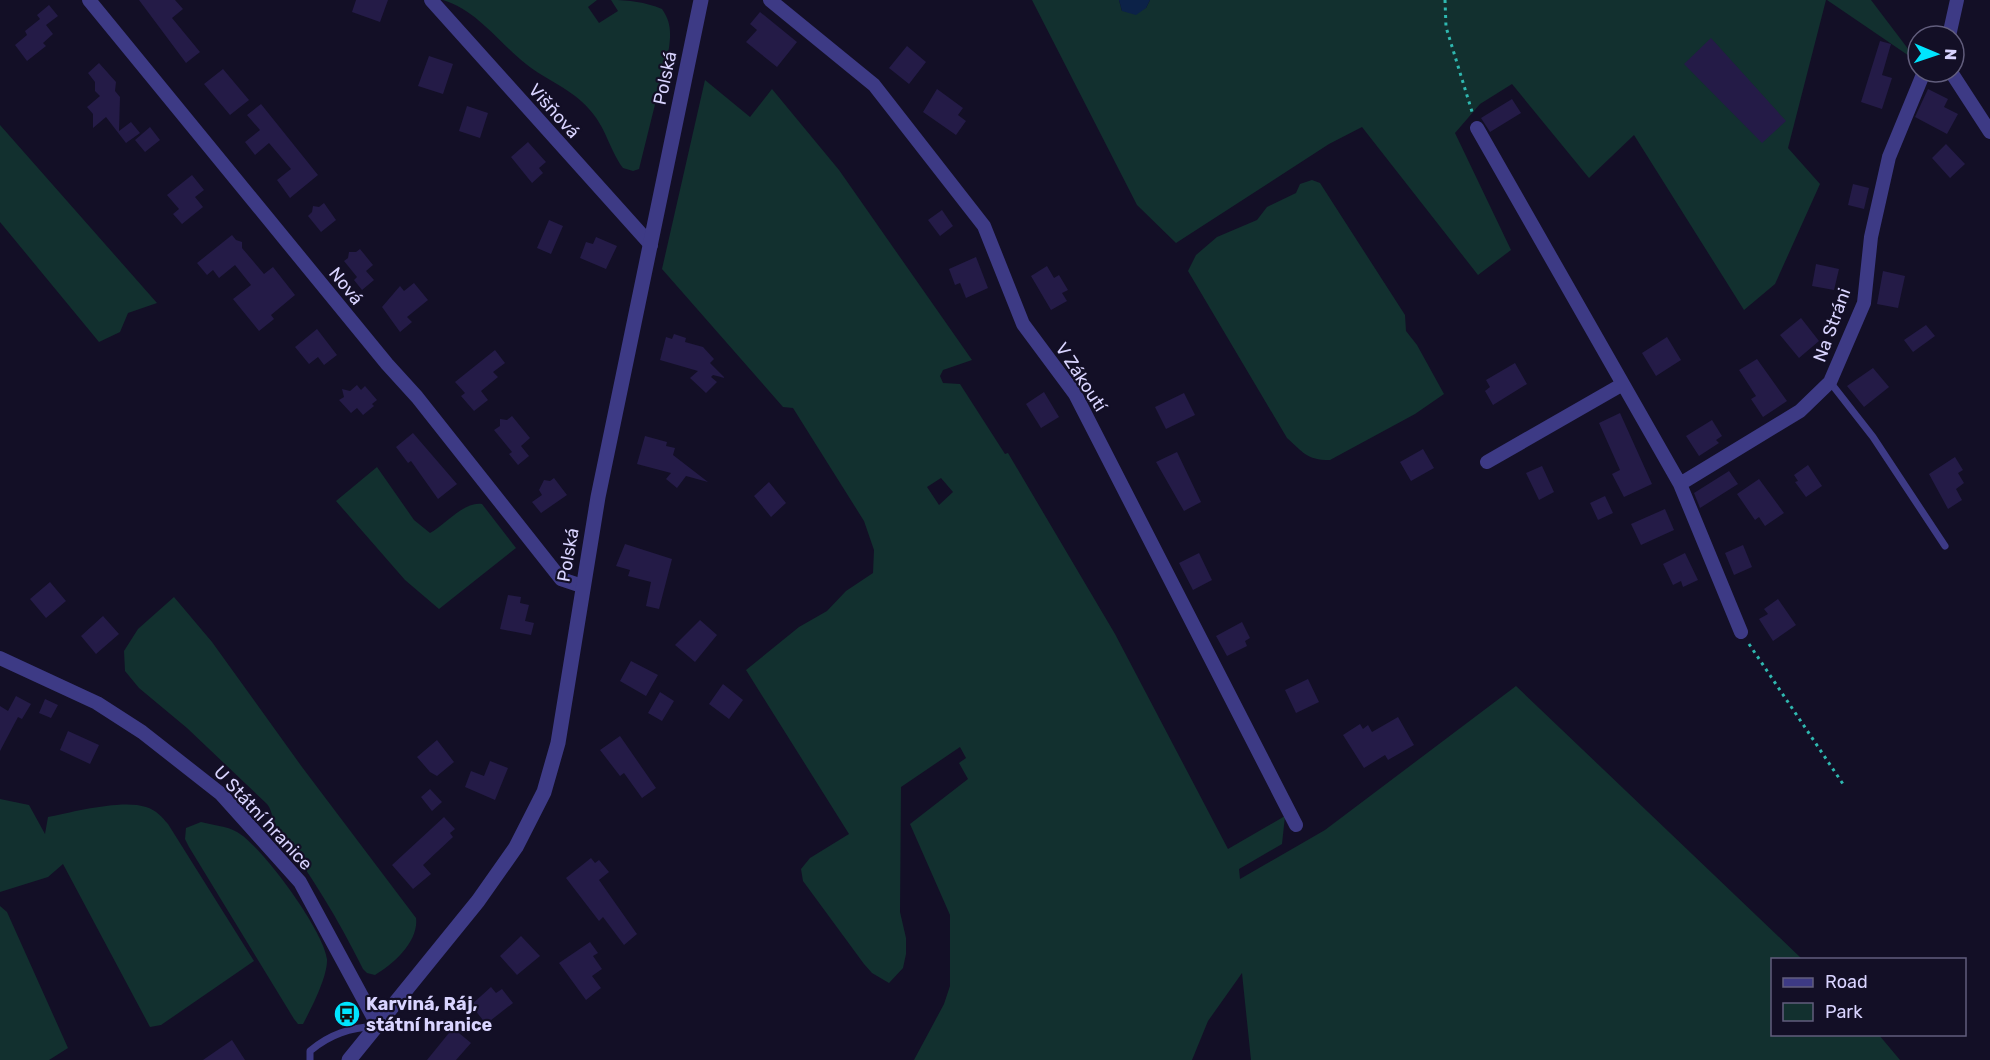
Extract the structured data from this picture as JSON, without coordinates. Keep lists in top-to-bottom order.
{
  "streets": {
    "street": [
      "Polská",
      "Višňová",
      "Nová",
      "Na Stráni",
      "V Zákoutí",
      "U Státní hranice"
    ]
  },
  "crossings": [
    ["Polská", "Višňová"],
    ["Polská", "Nová"],
    ["Polská", "U Státní hranice"]
  ],
  "places": {
    "bus stop": ["Karviná, Ráj, státní hranice"]
  },
  "legend": ["Road", "Park"],
  "north": "right"
}
